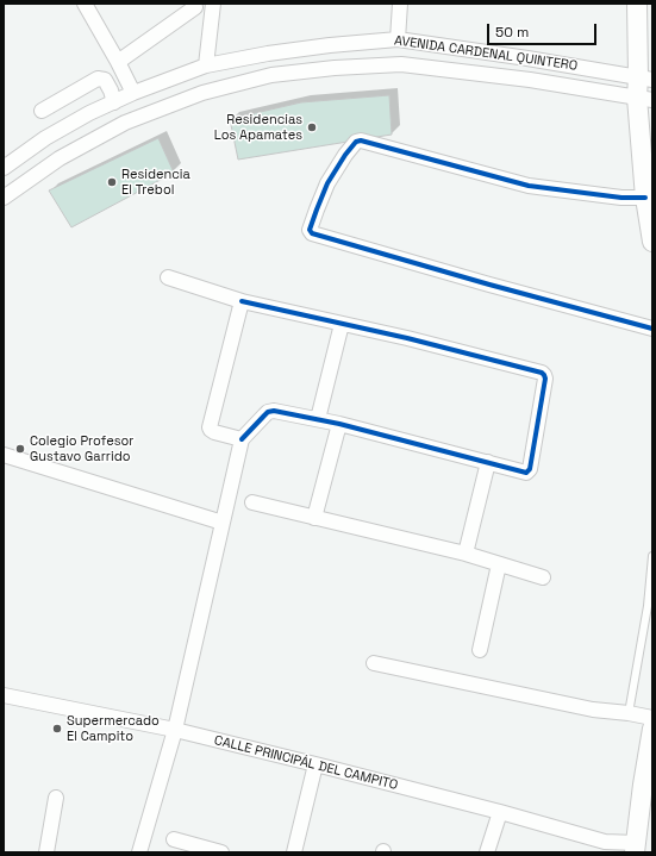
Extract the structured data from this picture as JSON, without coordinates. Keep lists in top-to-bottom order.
{
  "streets": {
    "street": ["AVENIDA CARDENAL QUINTERO", "CALLE PRINCIPÁL DEL CAMPITO"]
  },
  "places": [
    "Residencias Los Apamates",
    "Residencia El Trebol",
    "Colegio Profesor Gustavo Garrido",
    "Supermercado El Campito"
  ],
  "scale_bar": "50 m"
}
